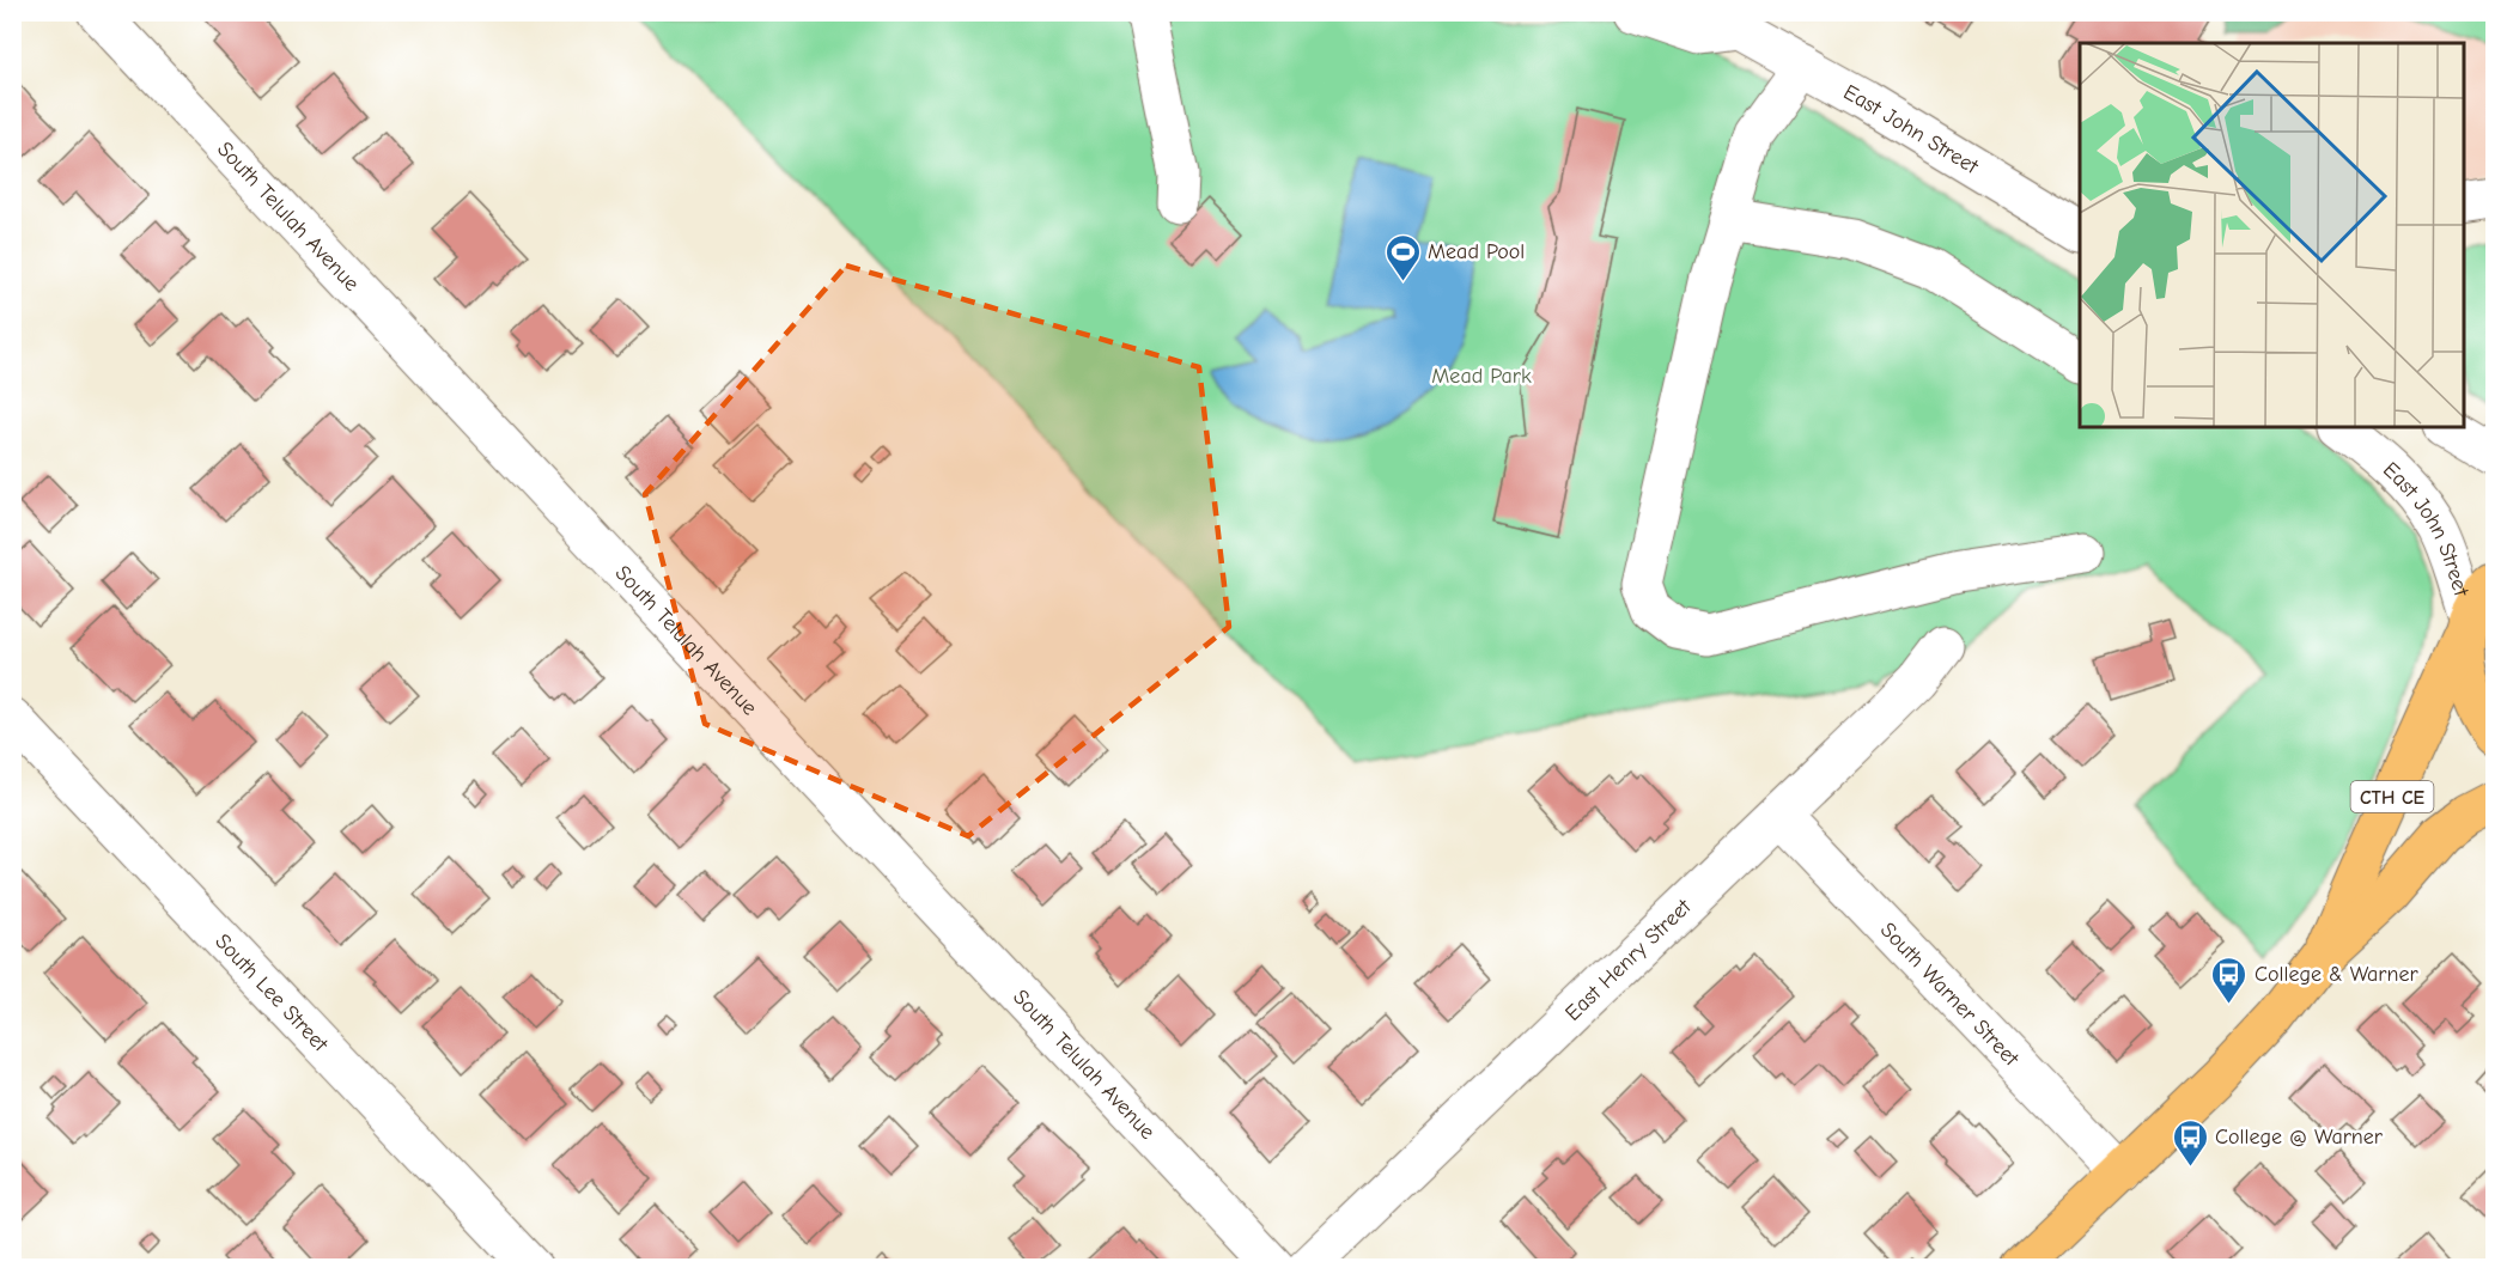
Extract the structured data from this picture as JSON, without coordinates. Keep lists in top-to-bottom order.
{
  "streets": {
    "main road": ["CTH CE"],
    "street": [
      "East John Street",
      "South Telulah Avenue",
      "East Henry Street",
      "South Lee Street",
      "South Warner Street"
    ]
  },
  "crossings": [
    ["East John Street", "CTH CE"],
    ["CTH CE", "South Warner Street"],
    ["East Henry Street", "South Warner Street"]
  ],
  "parks": ["Mead Park"],
  "places": {
    "sports": ["Mead Pool"],
    "bus stop": ["College & Warner", "College @ Warner"]
  }
}
